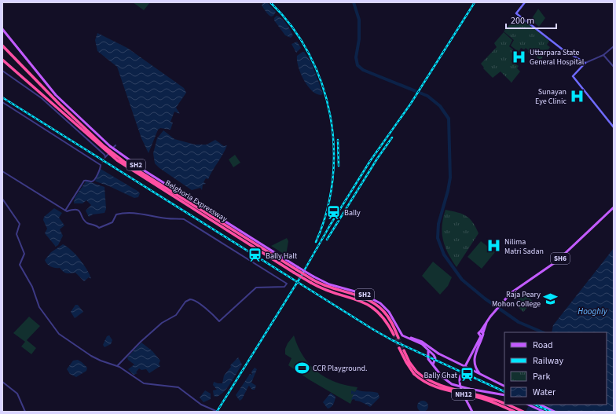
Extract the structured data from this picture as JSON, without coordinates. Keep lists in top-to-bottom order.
{
  "streets": {
    "highway": ["Belghoria Expressway", "NH12"],
    "main road": ["SH2", "SH6"]
  },
  "crossings": [
    ["SH2", "Belghoria Expressway"]
  ],
  "water": ["Hooghly"],
  "places": {
    "hospital": ["Uttarpara State General Hospital", "Sunayan Eye Clinic", "Nilima Matri Sadan"],
    "station": ["Bally", "Bally Halt", "Bally Ghat"],
    "school or university": ["Raja Peary Mohon College"],
    "sports": ["CCR Playground."]
  },
  "legend": [
    "Road",
    "Railway",
    "Park",
    "Water"
  ],
  "scale_bar": "200 m"
}
